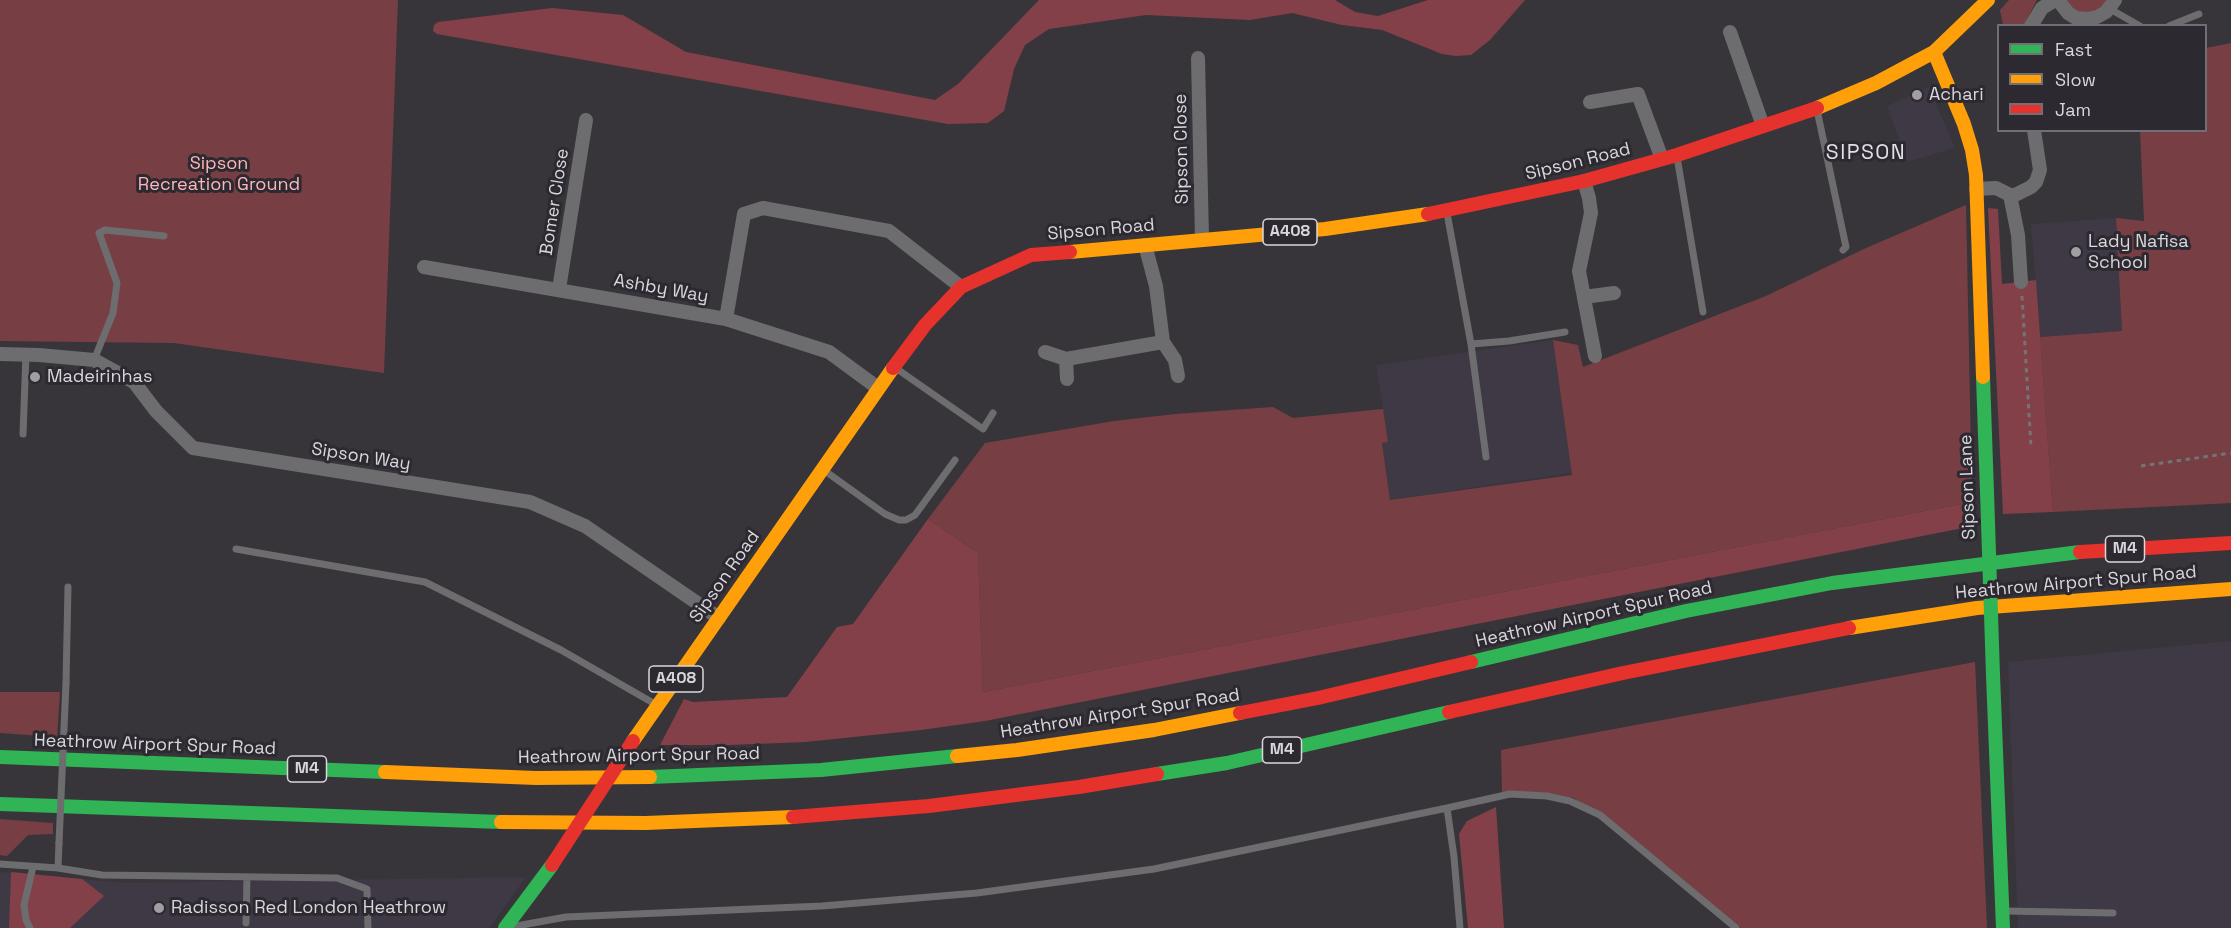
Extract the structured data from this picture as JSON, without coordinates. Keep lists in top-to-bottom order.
{
  "streets": {
    "main road": [
      "Sipson Road",
      "A408",
      "Sipson Lane",
      "M4",
      "Heathrow Airport Spur Road"
    ],
    "street": [
      "Sipson Close",
      "Bomer Close",
      "Ashby Way",
      "Sipson Way"
    ]
  },
  "crossings": [
    ["Sipson Close", "Sipson Road"],
    ["Sipson Road", "Ashby Way"],
    ["Sipson Road", "Sipson Way"],
    ["Sipson Road", "Sipson Lane"],
    ["Bomer Close", "Ashby Way"]
  ],
  "districts": ["SIPSON"],
  "parks": ["Sipson Recreation Ground"],
  "places": [
    "Achari",
    "Lady Nafisa School",
    "Madeirinhas",
    "Radisson Red London Heathrow"
  ],
  "legend": ["Fast", "Slow", "Jam"]
}
